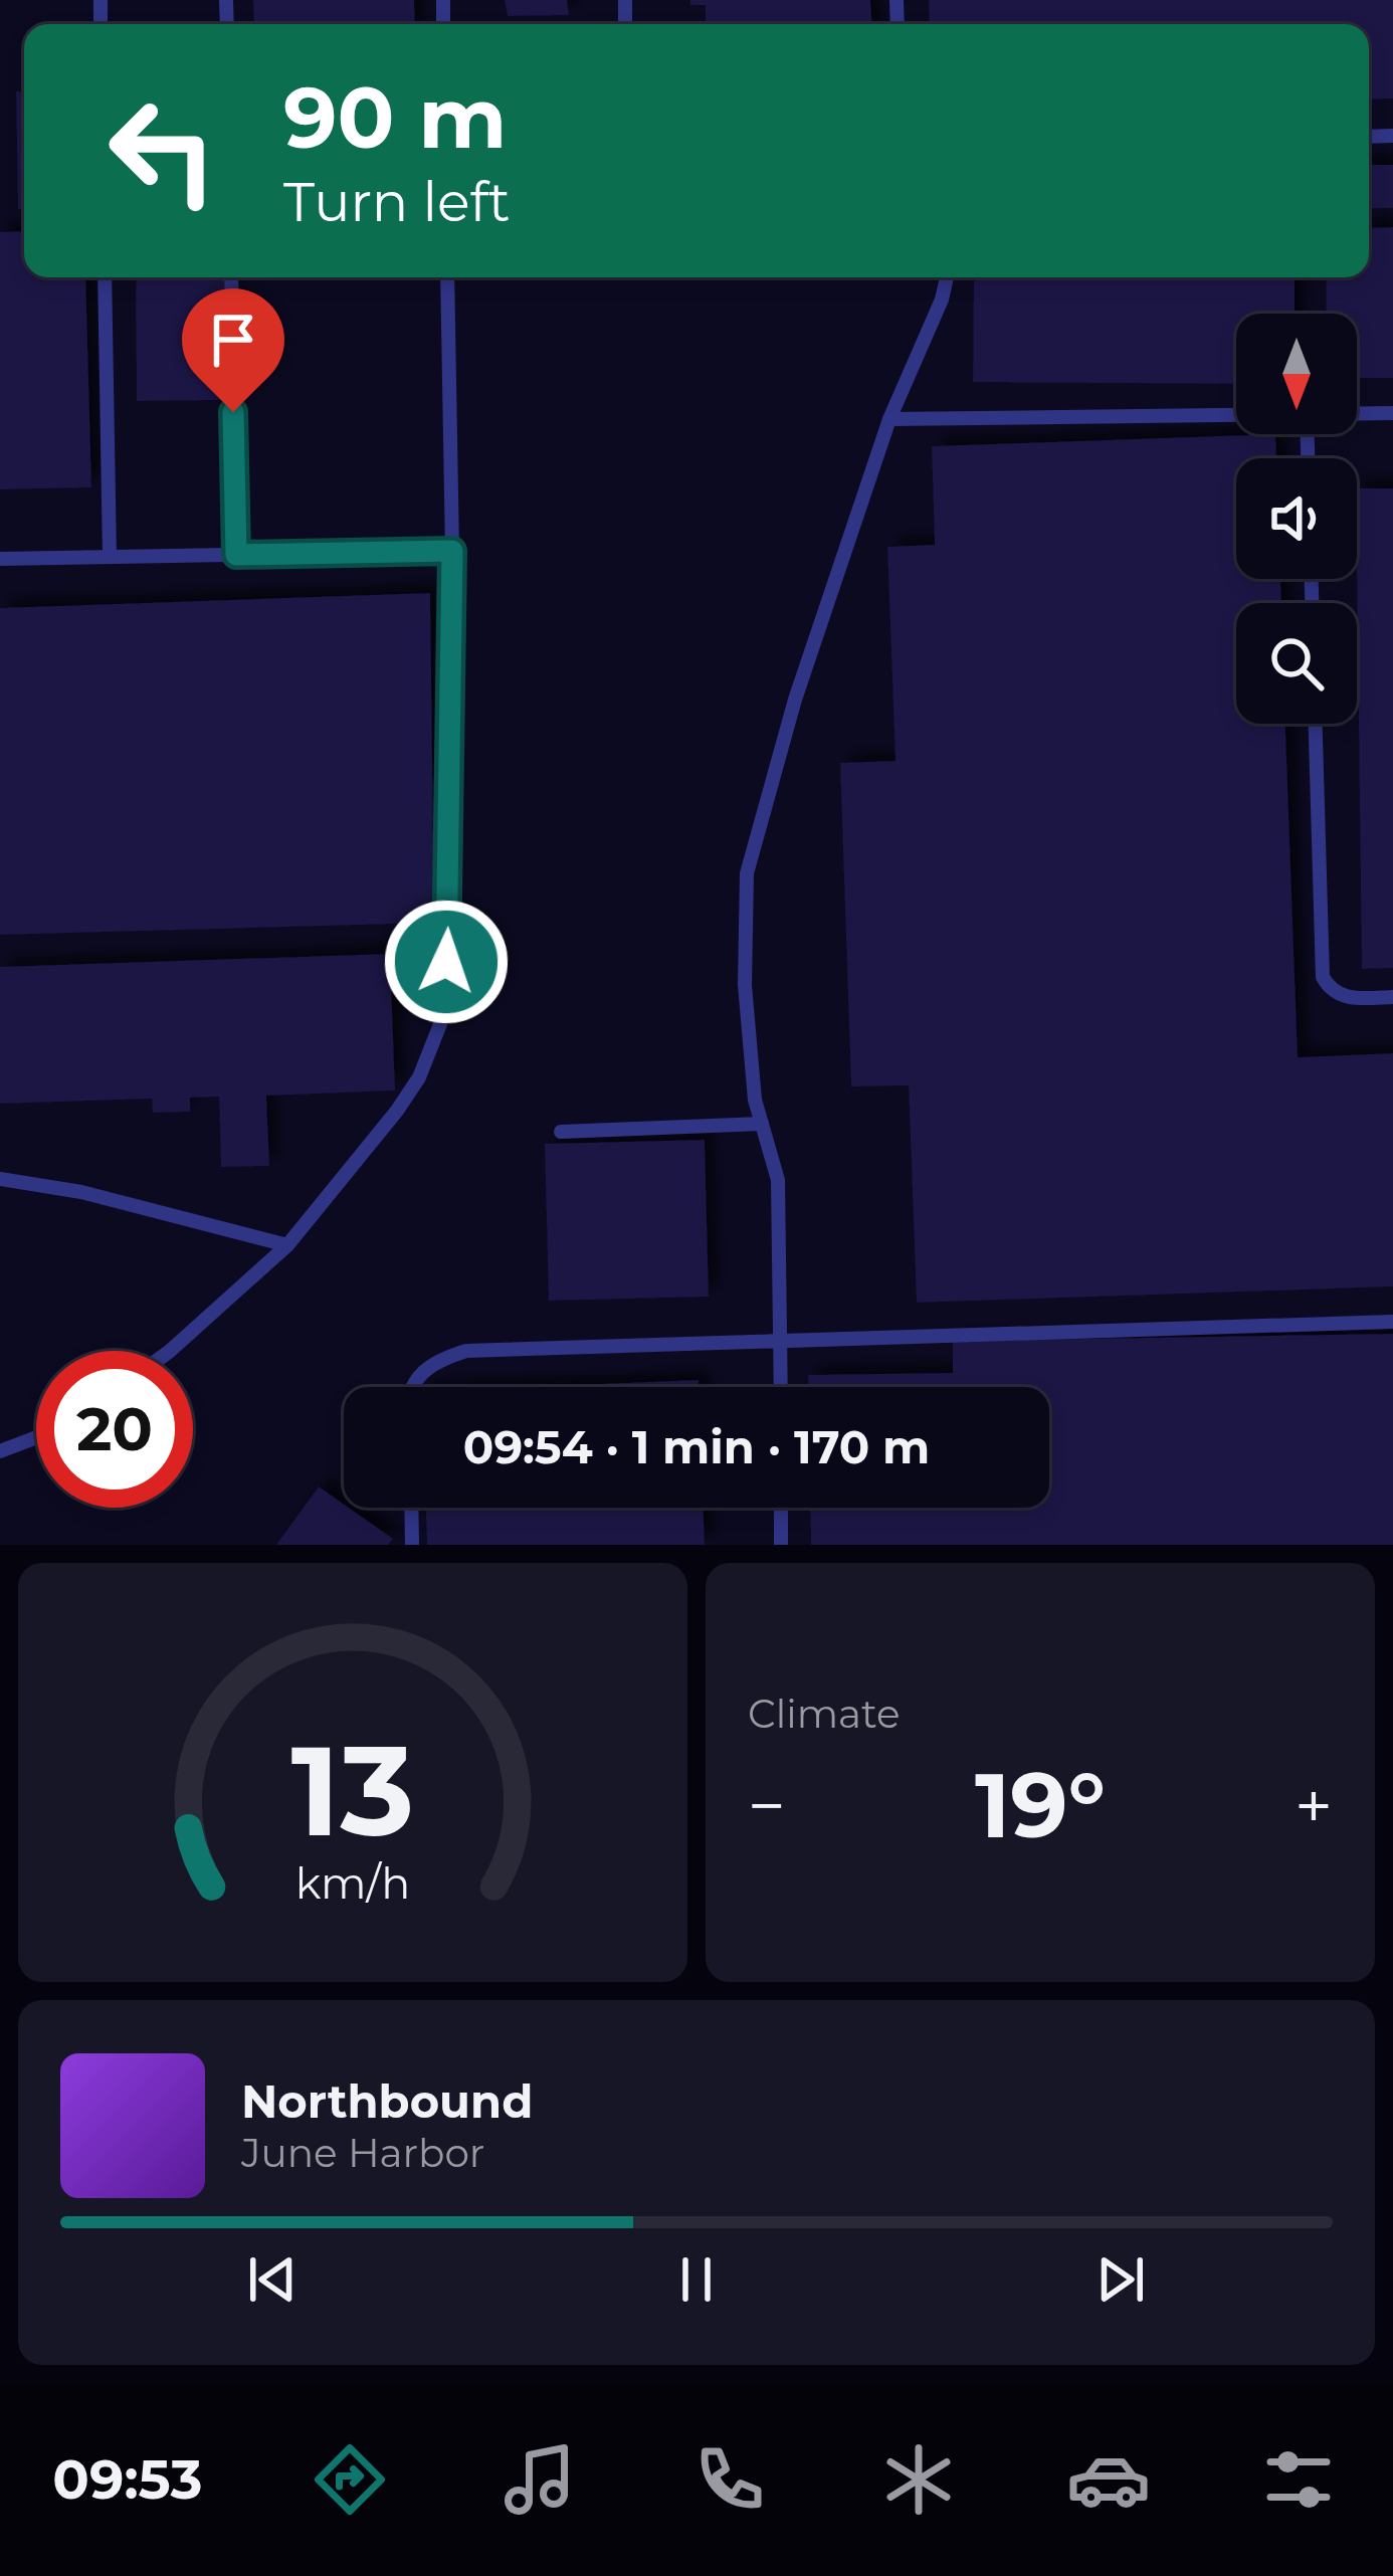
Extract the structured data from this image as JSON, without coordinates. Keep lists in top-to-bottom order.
{
  "north": "bottom",
  "page": {
    "turn": ["90 m", "Turn left"],
    "limit": "20",
    "trip": "09:54 · 1 min · 170 m",
    "tile": "Climate",
    "heat": ["−", "19°", "+"],
    "song": ["Northbound", "June Harbor"],
    "tabs": "09:53",
    "gauge": ["13", "km/h"]
  }
}
